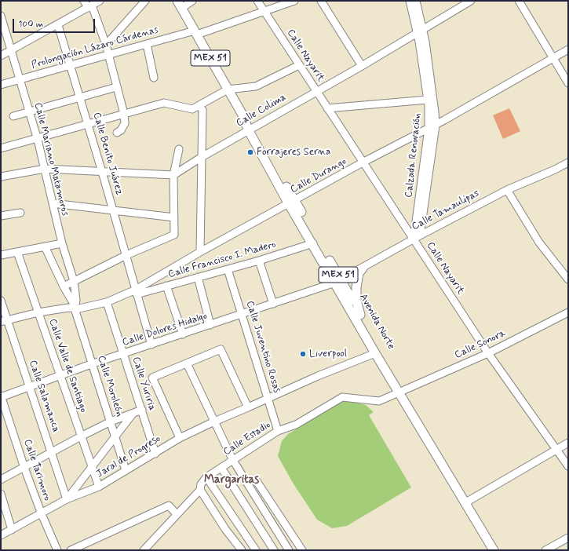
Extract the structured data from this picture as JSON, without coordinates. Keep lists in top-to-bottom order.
{
  "streets": {
    "main road": ["MEX 51", "Avenida Norte"],
    "street": [
      "Prolongación Lázaro Cárdenas",
      "Calle Nayarit",
      "Calle Colima",
      "Calle Benito Juárez",
      "Calzada Renovación",
      "Calle Mariano Matamoros",
      "Calle Durango",
      "Calle Tamaulipas",
      "Calle Francisco I. Madero",
      "Calle Dolores Hidalgo",
      "Calle Sonora",
      "Calle Juventino Rosas",
      "Calle Valle de Santiago",
      "Calle Yuriria",
      "Calle Moroleón",
      "Calle Salamanca",
      "Calle Estadio",
      "Jaral de Progreso",
      "Calle Tarimoro"
    ]
  },
  "crossings": [
    ["Prolongación Lázaro Cárdenas", "Calle Nayarit"],
    ["Prolongación Lázaro Cárdenas", "MEX 51"],
    ["Prolongación Lázaro Cárdenas", "Calle Benito Juárez"],
    ["Prolongación Lázaro Cárdenas", "Calle Mariano Matamoros"],
    ["Calle Nayarit", "Calle Colima"],
    ["Calle Nayarit", "Calzada Renovación"],
    ["Calle Nayarit", "Calle Durango"],
    ["Calle Nayarit", "Calle Tamaulipas"],
    ["Calle Nayarit", "Calle Sonora"],
    ["MEX 51", "Calle Colima"],
    ["MEX 51", "Calle Durango"],
    ["MEX 51", "Avenida Norte"],
    ["Calle Colima", "Calzada Renovación"],
    ["Calle Benito Juárez", "Calle Durango"],
    ["Calle Benito Juárez", "Calle Francisco I. Madero"],
    ["Calle Benito Juárez", "Calle Dolores Hidalgo"],
    ["Calzada Renovación", "Calle Durango"],
    ["Calzada Renovación", "Calle Tamaulipas"],
    ["Calle Mariano Matamoros", "Calle Durango"],
    ["Calle Mariano Matamoros", "Calle Moroleón"],
    ["Calle Durango", "Calle Francisco I. Madero"],
    ["Calle Durango", "Avenida Norte"],
    ["Calle Durango", "Calle Valle de Santiago"],
    ["Calle Durango", "Calle Yuriria"],
    ["Calle Durango", "Calle Moroleón"],
    ["Calle Durango", "Calle Salamanca"],
    ["Calle Tamaulipas", "Avenida Norte"],
    ["Calle Tamaulipas", "Calle Dolores Hidalgo"],
    ["Calle Francisco I. Madero", "Avenida Norte"],
    ["Calle Francisco I. Madero", "Calle Juventino Rosas"],
    ["Avenida Norte", "Calle Dolores Hidalgo"],
    ["Avenida Norte", "Calle Sonora"],
    ["Avenida Norte", "Calle Estadio"],
    ["Avenida Norte", "Jaral de Progreso"],
    ["Calle Dolores Hidalgo", "Calle Juventino Rosas"],
    ["Calle Dolores Hidalgo", "Calle Valle de Santiago"],
    ["Calle Dolores Hidalgo", "Calle Yuriria"],
    ["Calle Dolores Hidalgo", "Calle Moroleón"],
    ["Calle Dolores Hidalgo", "Calle Salamanca"],
    ["Calle Dolores Hidalgo", "Calle Tarimoro"],
    ["Calle Sonora", "Calle Estadio"],
    ["Calle Juventino Rosas", "Calle Estadio"],
    ["Calle Juventino Rosas", "Jaral de Progreso"],
    ["Calle Valle de Santiago", "Jaral de Progreso"],
    ["Calle Yuriria", "Jaral de Progreso"],
    ["Calle Moroleón", "Jaral de Progreso"],
    ["Calle Salamanca", "Jaral de Progreso"],
    ["Jaral de Progreso", "Calle Tarimoro"]
  ],
  "districts": ["Margaritas"],
  "places": ["Forrajeres Serna", "Liverpool"],
  "scale_bar": "100 m"
}
